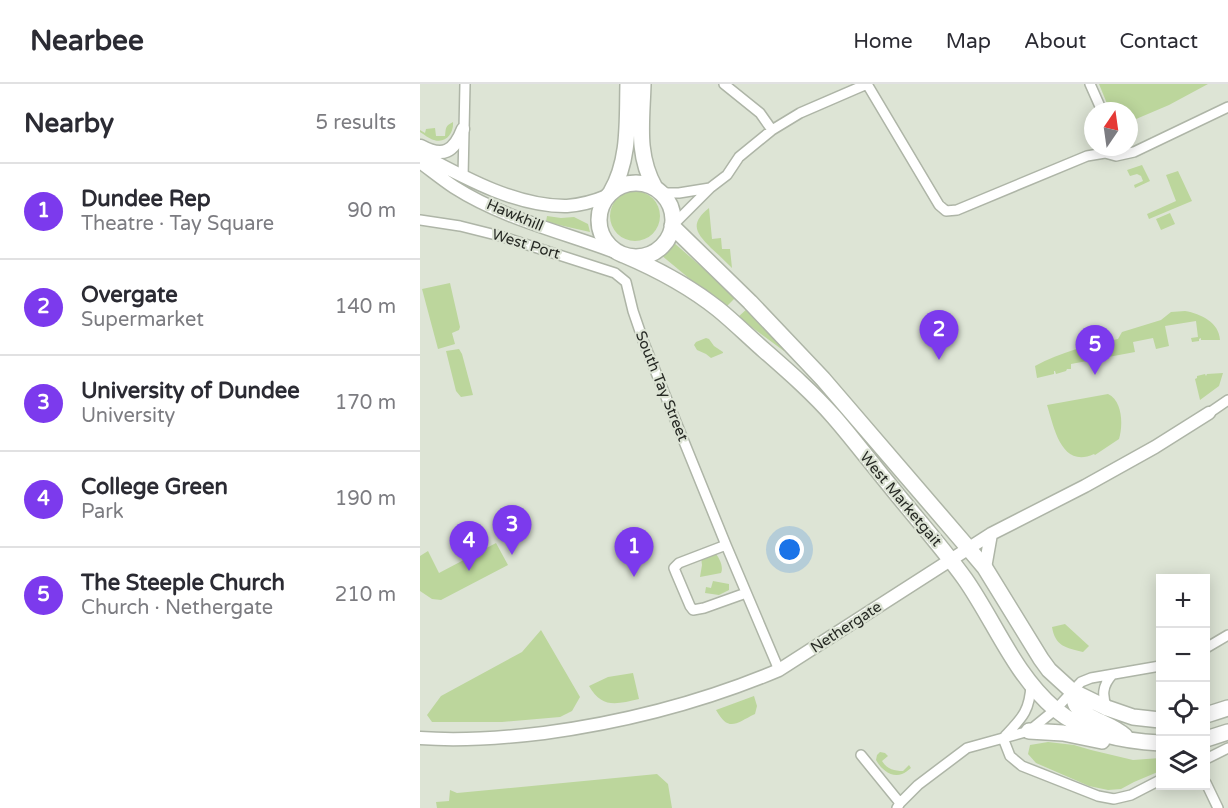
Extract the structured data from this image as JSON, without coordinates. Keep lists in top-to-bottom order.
{
  "streets": {
    "main road": ["West Marketgait"],
    "street": [
      "Hawkhill",
      "West Port",
      "South Tay Street",
      "Nethergate"
    ]
  },
  "crossings": [
    ["Hawkhill", "West Marketgait"],
    ["West Port", "South Tay Street"],
    ["West Marketgait", "Nethergate"]
  ],
  "north": "top",
  "page": {
    "header": "Nearbee",
    "nav": [
      "Home",
      "Map",
      "About",
      "Contact"
    ],
    "heading": ["Nearby", "5 results"],
    "list": [
      {
        "mark": "1",
        "name": "Dundee Rep",
        "note": "Theatre · Tay Square",
        "value": "90 m"
      },
      {
        "mark": "2",
        "name": "Overgate",
        "note": "Supermarket",
        "value": "140 m"
      },
      {
        "mark": "3",
        "name": "University of Dundee",
        "note": "University",
        "value": "170 m"
      },
      {
        "mark": "4",
        "name": "College Green",
        "note": "Park",
        "value": "190 m"
      },
      {
        "mark": "5",
        "name": "The Steeple Church",
        "note": "Church · Nethergate",
        "value": "210 m"
      }
    ],
    "pins": [
      "2",
      "5",
      "3",
      "4",
      "1"
    ],
    "map_buttons": ["+", "−"]
  }
}
